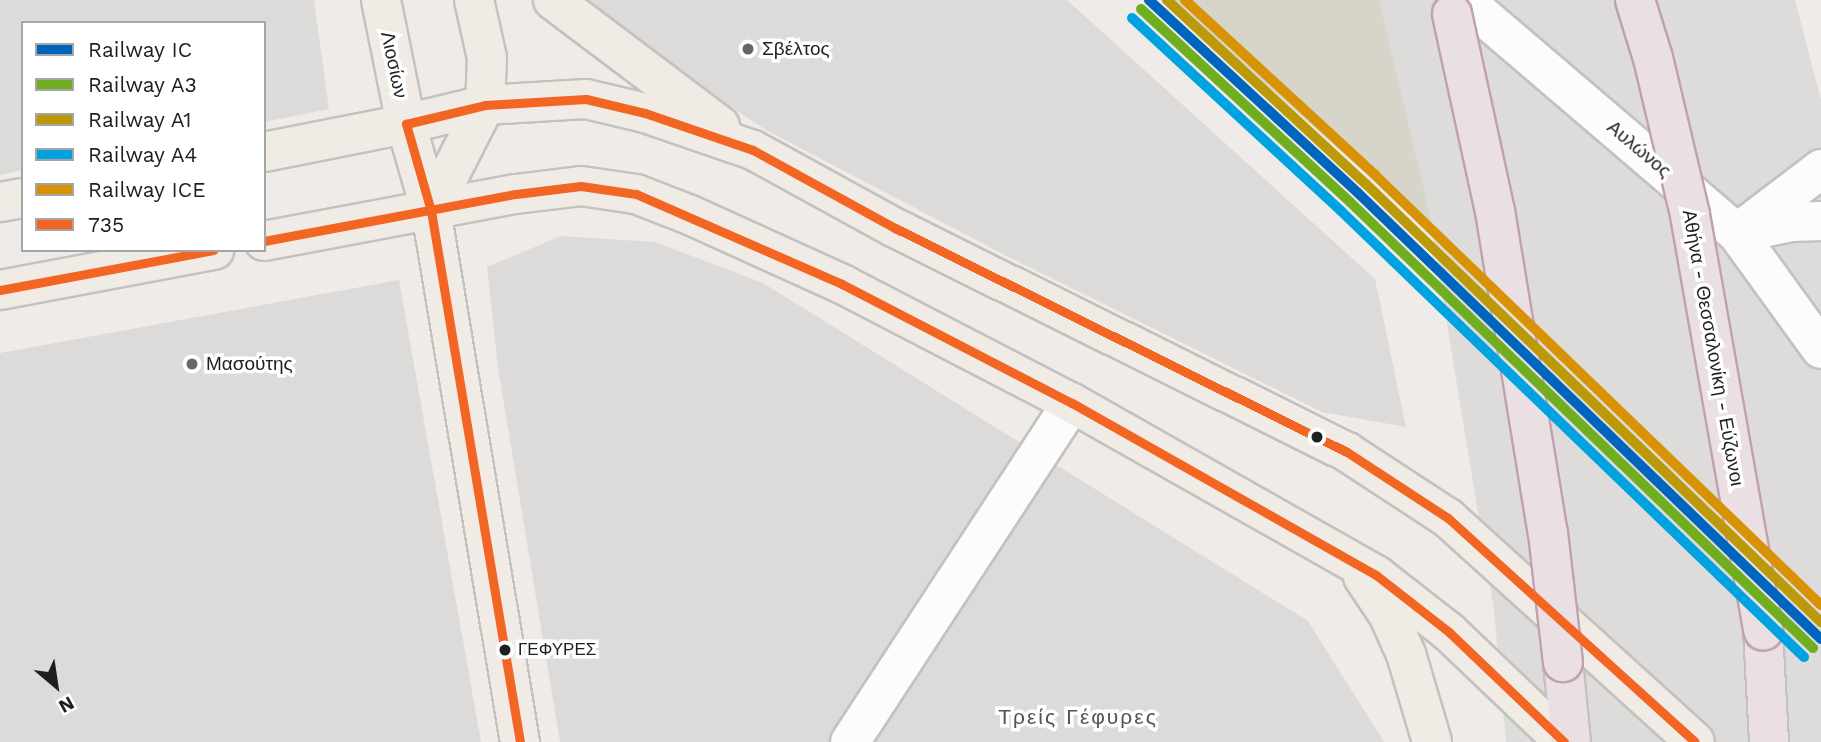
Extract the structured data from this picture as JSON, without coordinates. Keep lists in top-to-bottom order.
{
  "streets": {
    "highway": ["Αθήνα - Θεσσαλονίκη - Εύζωνοι"],
    "main road": ["Λιοσίων"],
    "street": ["Αυλώνος"]
  },
  "districts": ["Τρείς Γέφυρες"],
  "places": ["Σβέλτος", "Μασούτης", "ΓΕΦΥΡΕΣ"],
  "lines": [
    "rail line IC",
    "rail line A1",
    "rail line ICE",
    "rail line A3",
    "rail line A4",
    "transit line 735"
  ],
  "legend": [
    "Railway IC",
    "Railway A3",
    "Railway A1",
    "Railway A4",
    "Railway ICE",
    "735"
  ],
  "north": "bottom right"
}
